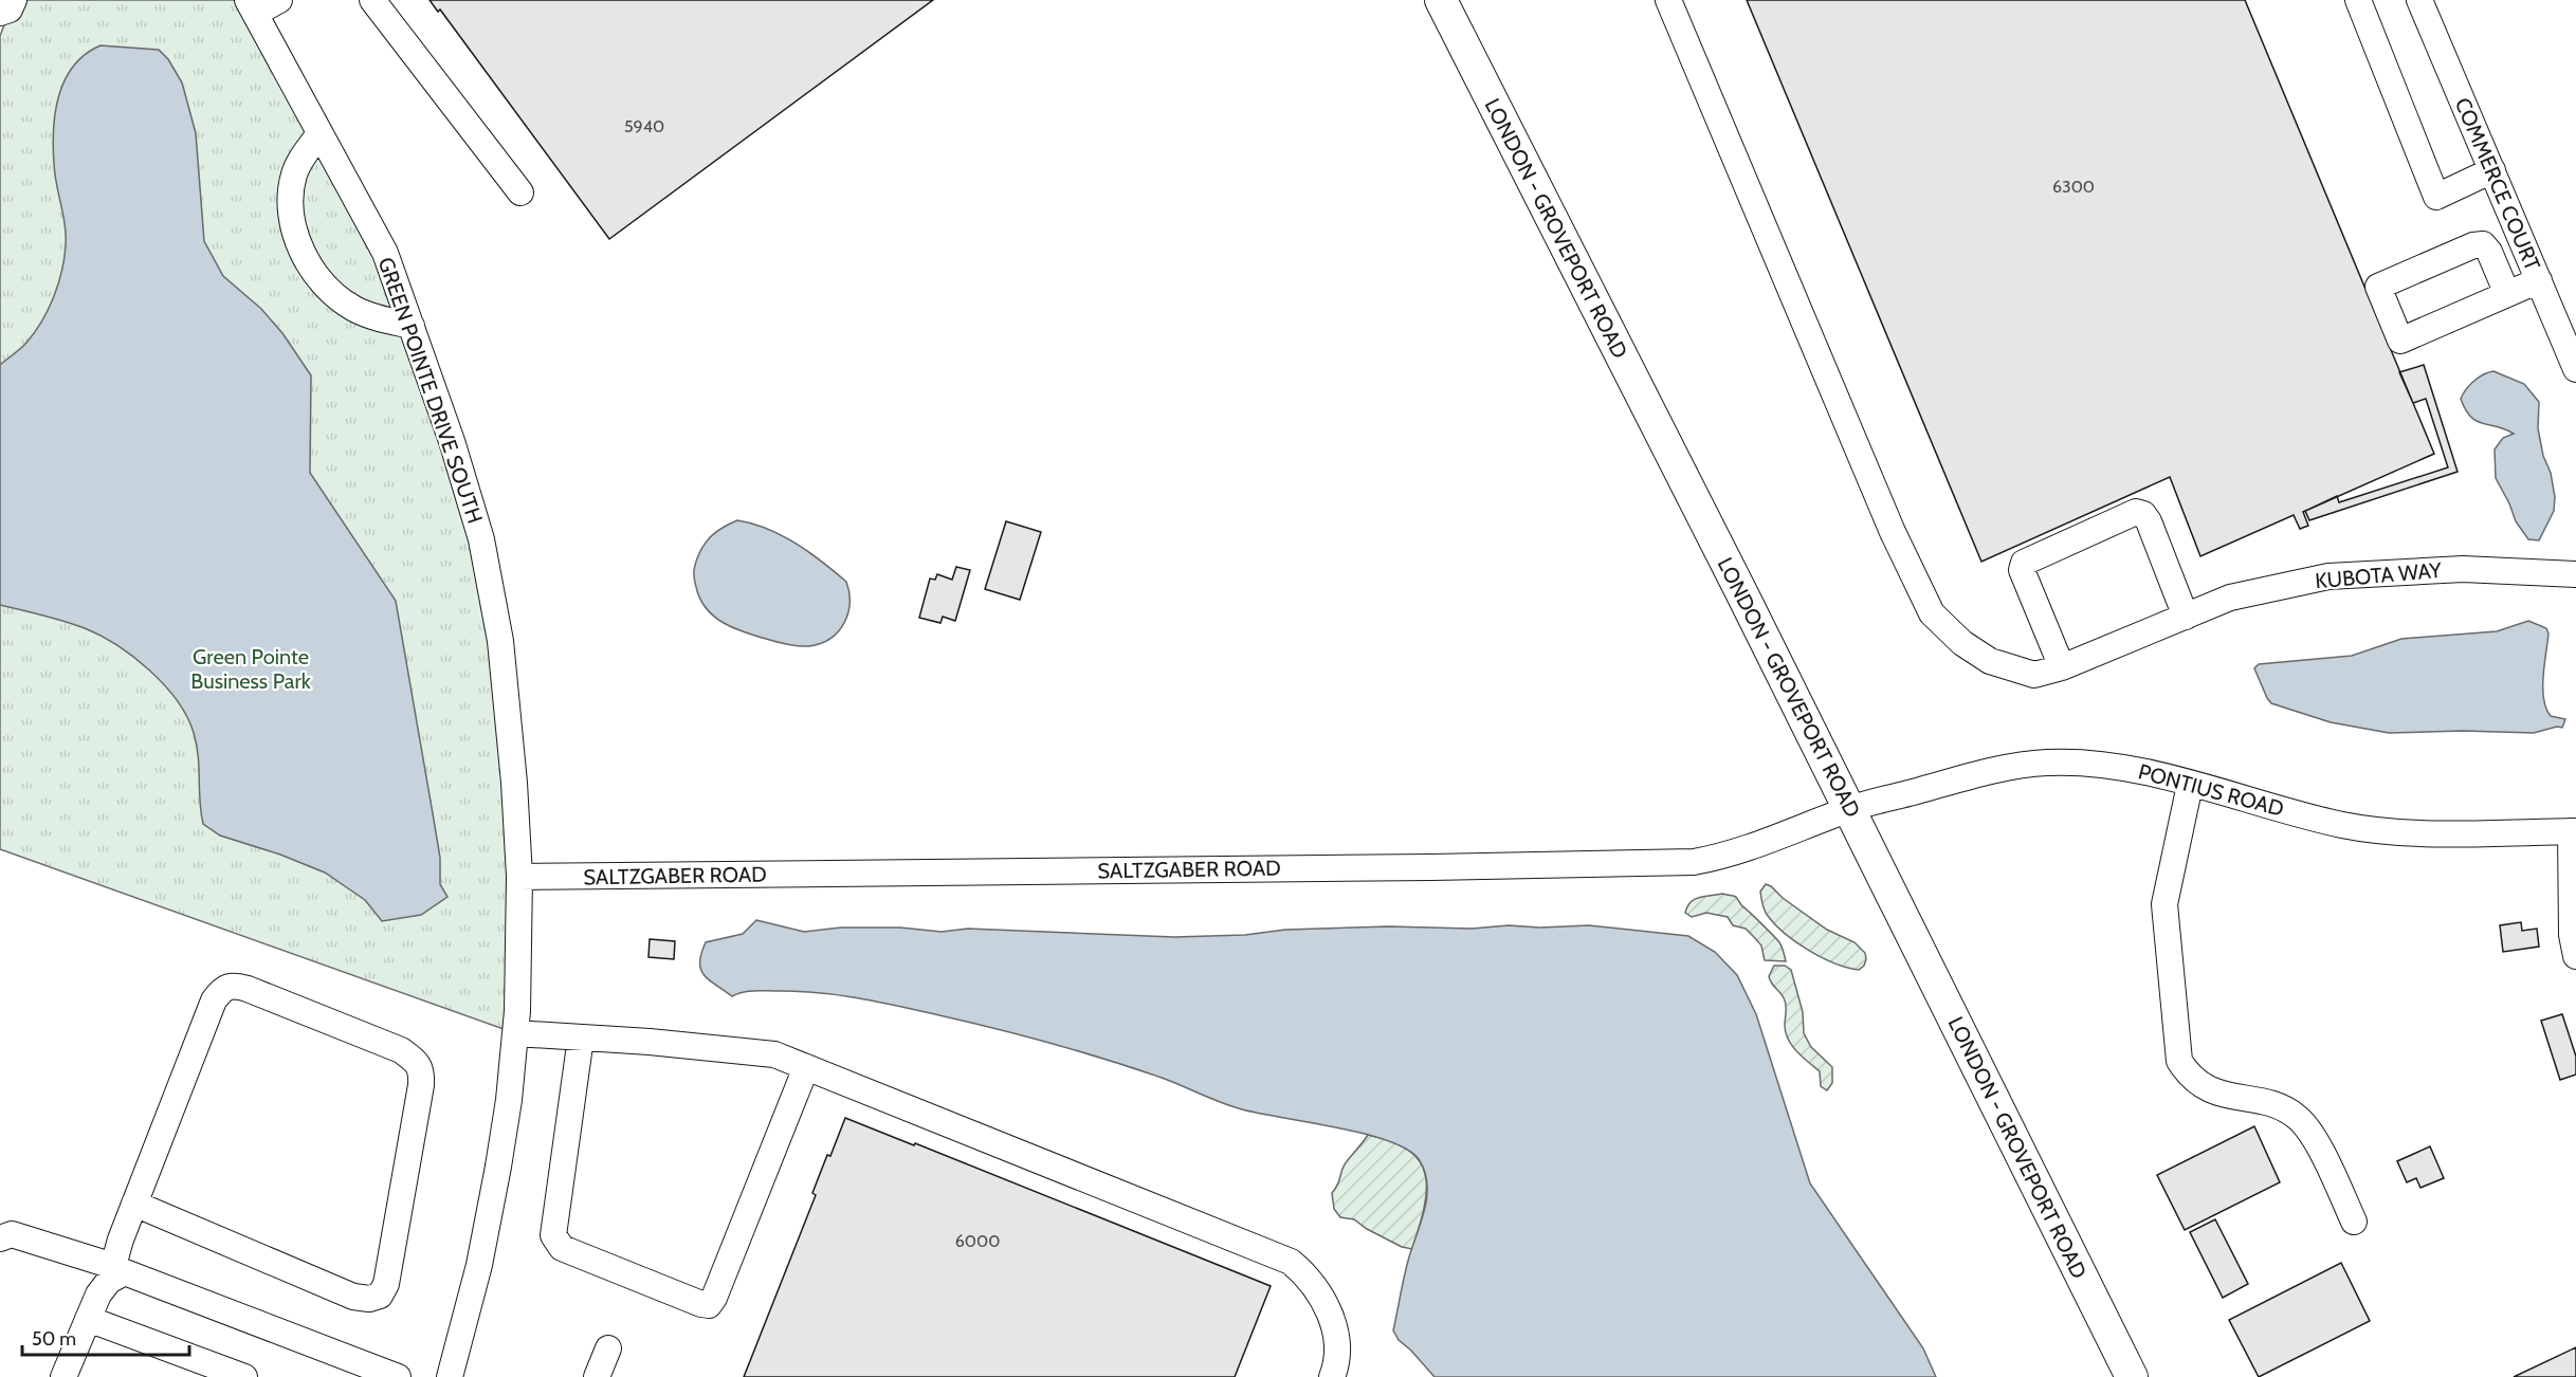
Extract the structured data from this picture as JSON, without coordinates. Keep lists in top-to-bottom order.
{
  "streets": {
    "main road": ["LONDON - GROVEPORT ROAD"],
    "street": [
      "COMMERCE COURT",
      "GREEN POINTE DRIVE SOUTH",
      "KUBOTA WAY",
      "PONTIUS ROAD",
      "SALTZGABER ROAD"
    ]
  },
  "crossings": [
    ["LONDON - GROVEPORT ROAD", "PONTIUS ROAD"],
    ["LONDON - GROVEPORT ROAD", "SALTZGABER ROAD"],
    ["GREEN POINTE DRIVE SOUTH", "SALTZGABER ROAD"],
    ["PONTIUS ROAD", "SALTZGABER ROAD"]
  ],
  "parks": ["Green Pointe Business Park"],
  "house_numbers": ["5940", "6300", "6000"],
  "scale_bar": "50 m"
}
